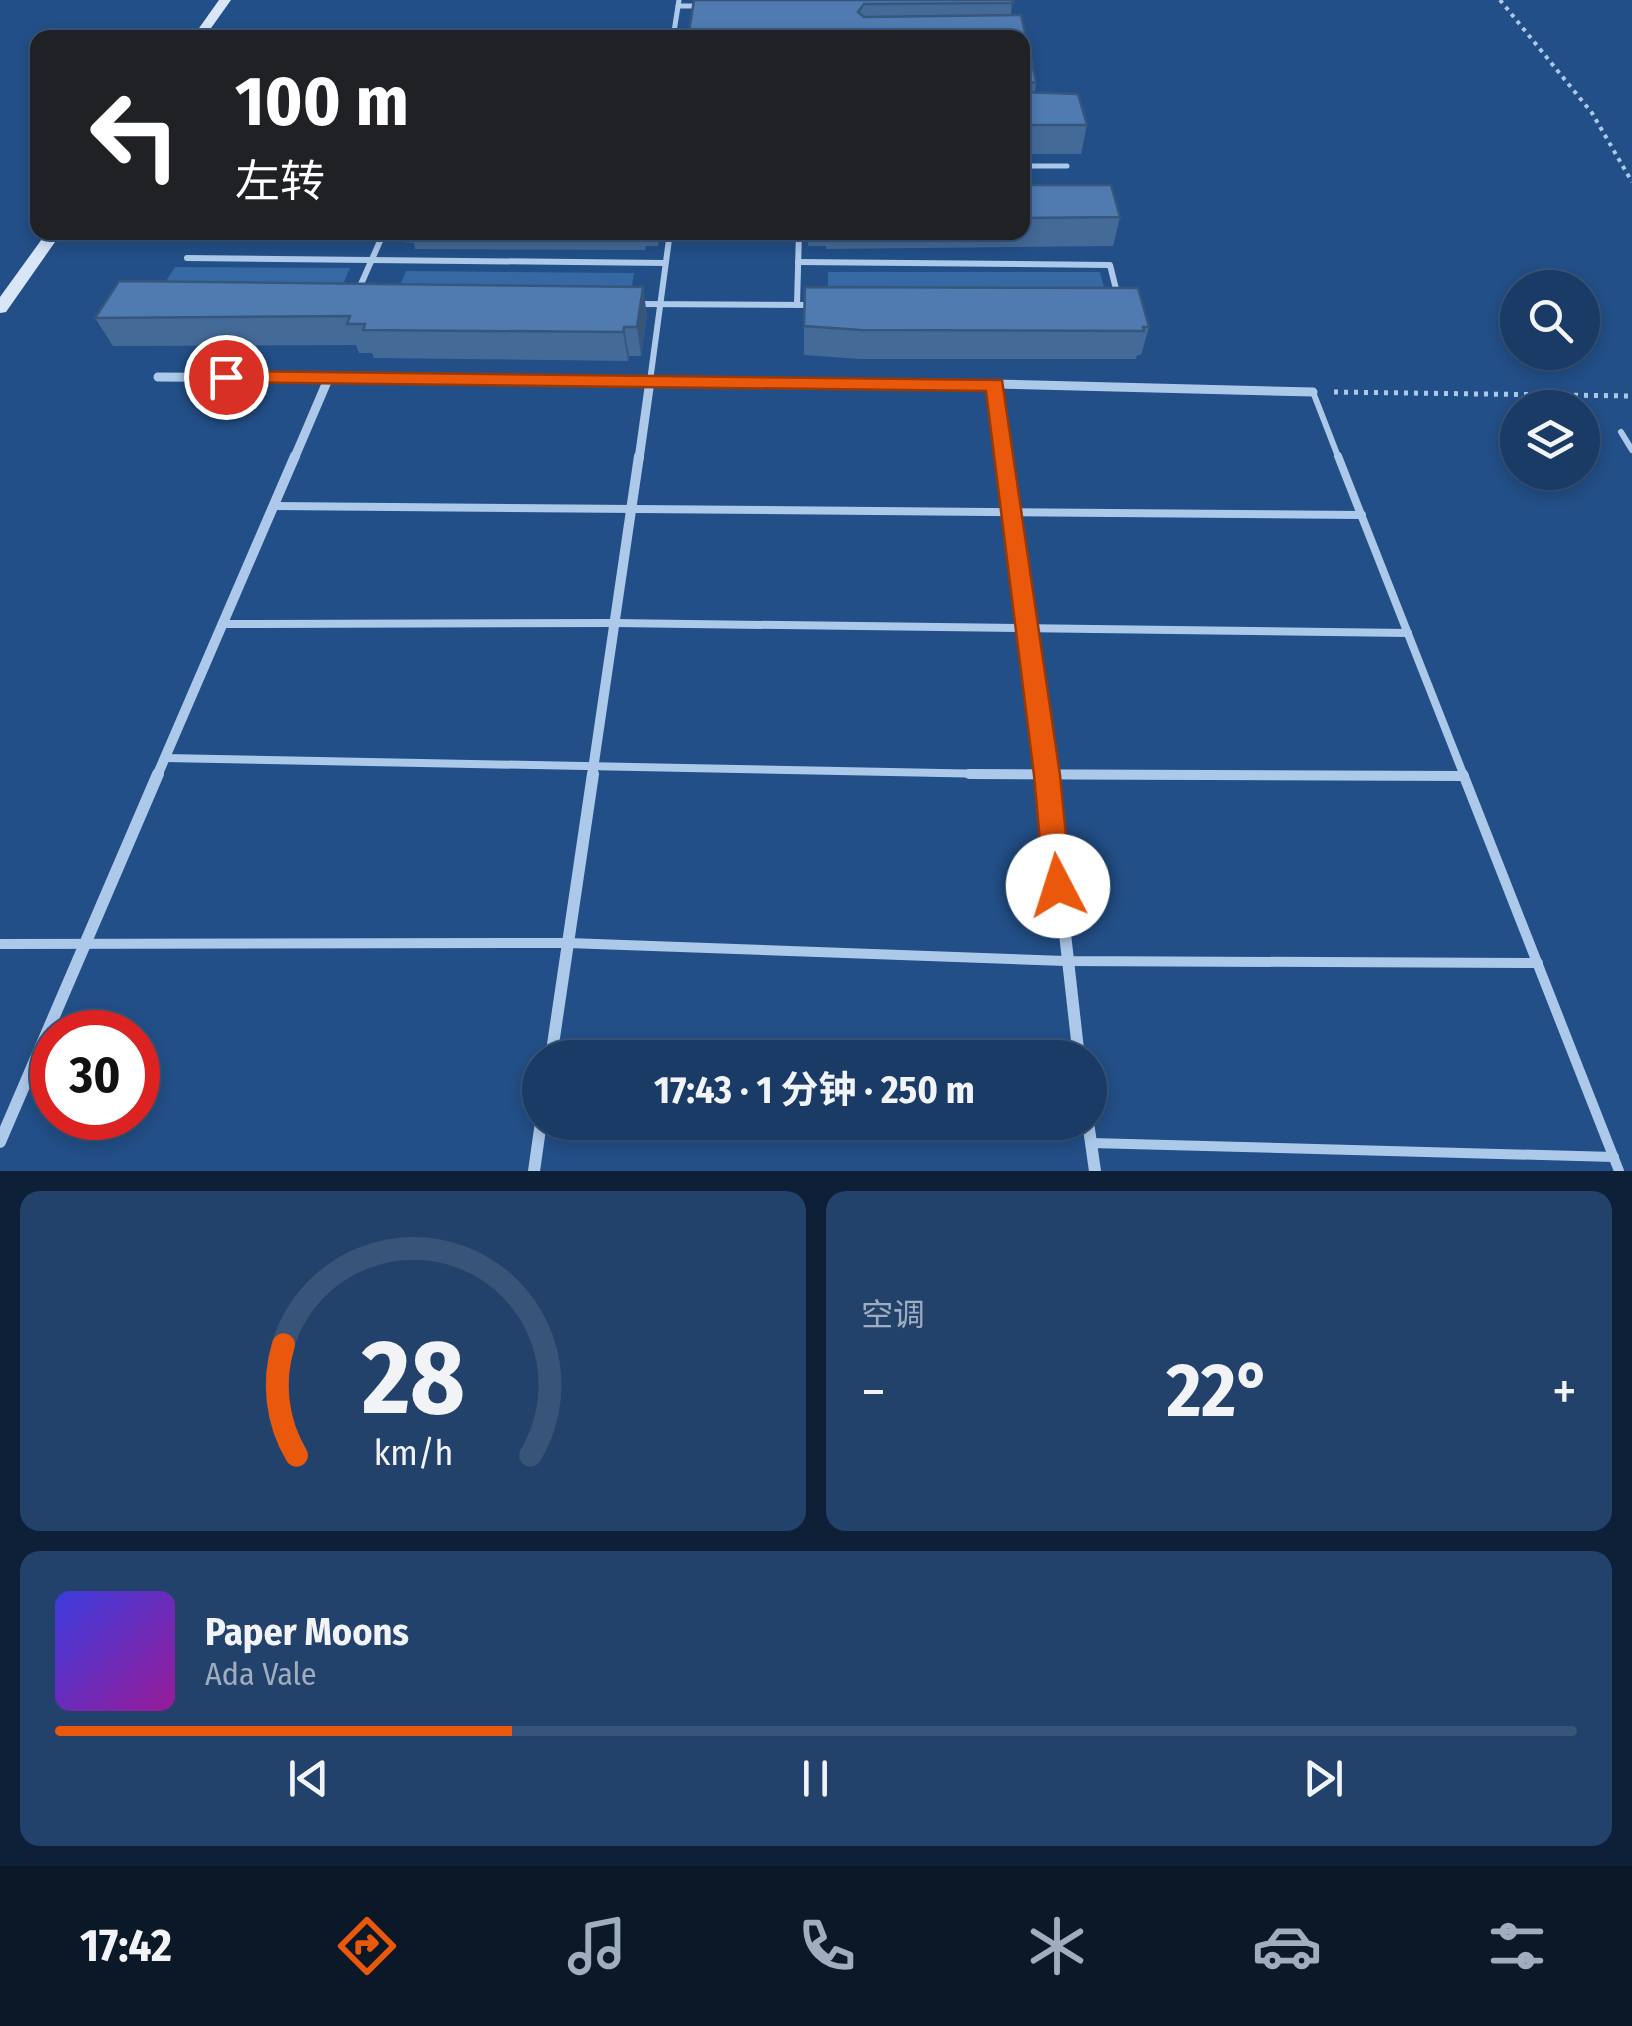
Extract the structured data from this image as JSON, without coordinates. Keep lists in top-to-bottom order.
{
  "page": {
    "turn": ["100 m", "左转"],
    "limit": "30",
    "trip": "17:43 · 1 分钟 · 250 m",
    "tile": "空调",
    "heat": ["−", "22°", "+"],
    "song": ["Paper Moons", "Ada Vale"],
    "tabs": "17:42",
    "gauge": ["28", "km/h"]
  }
}
